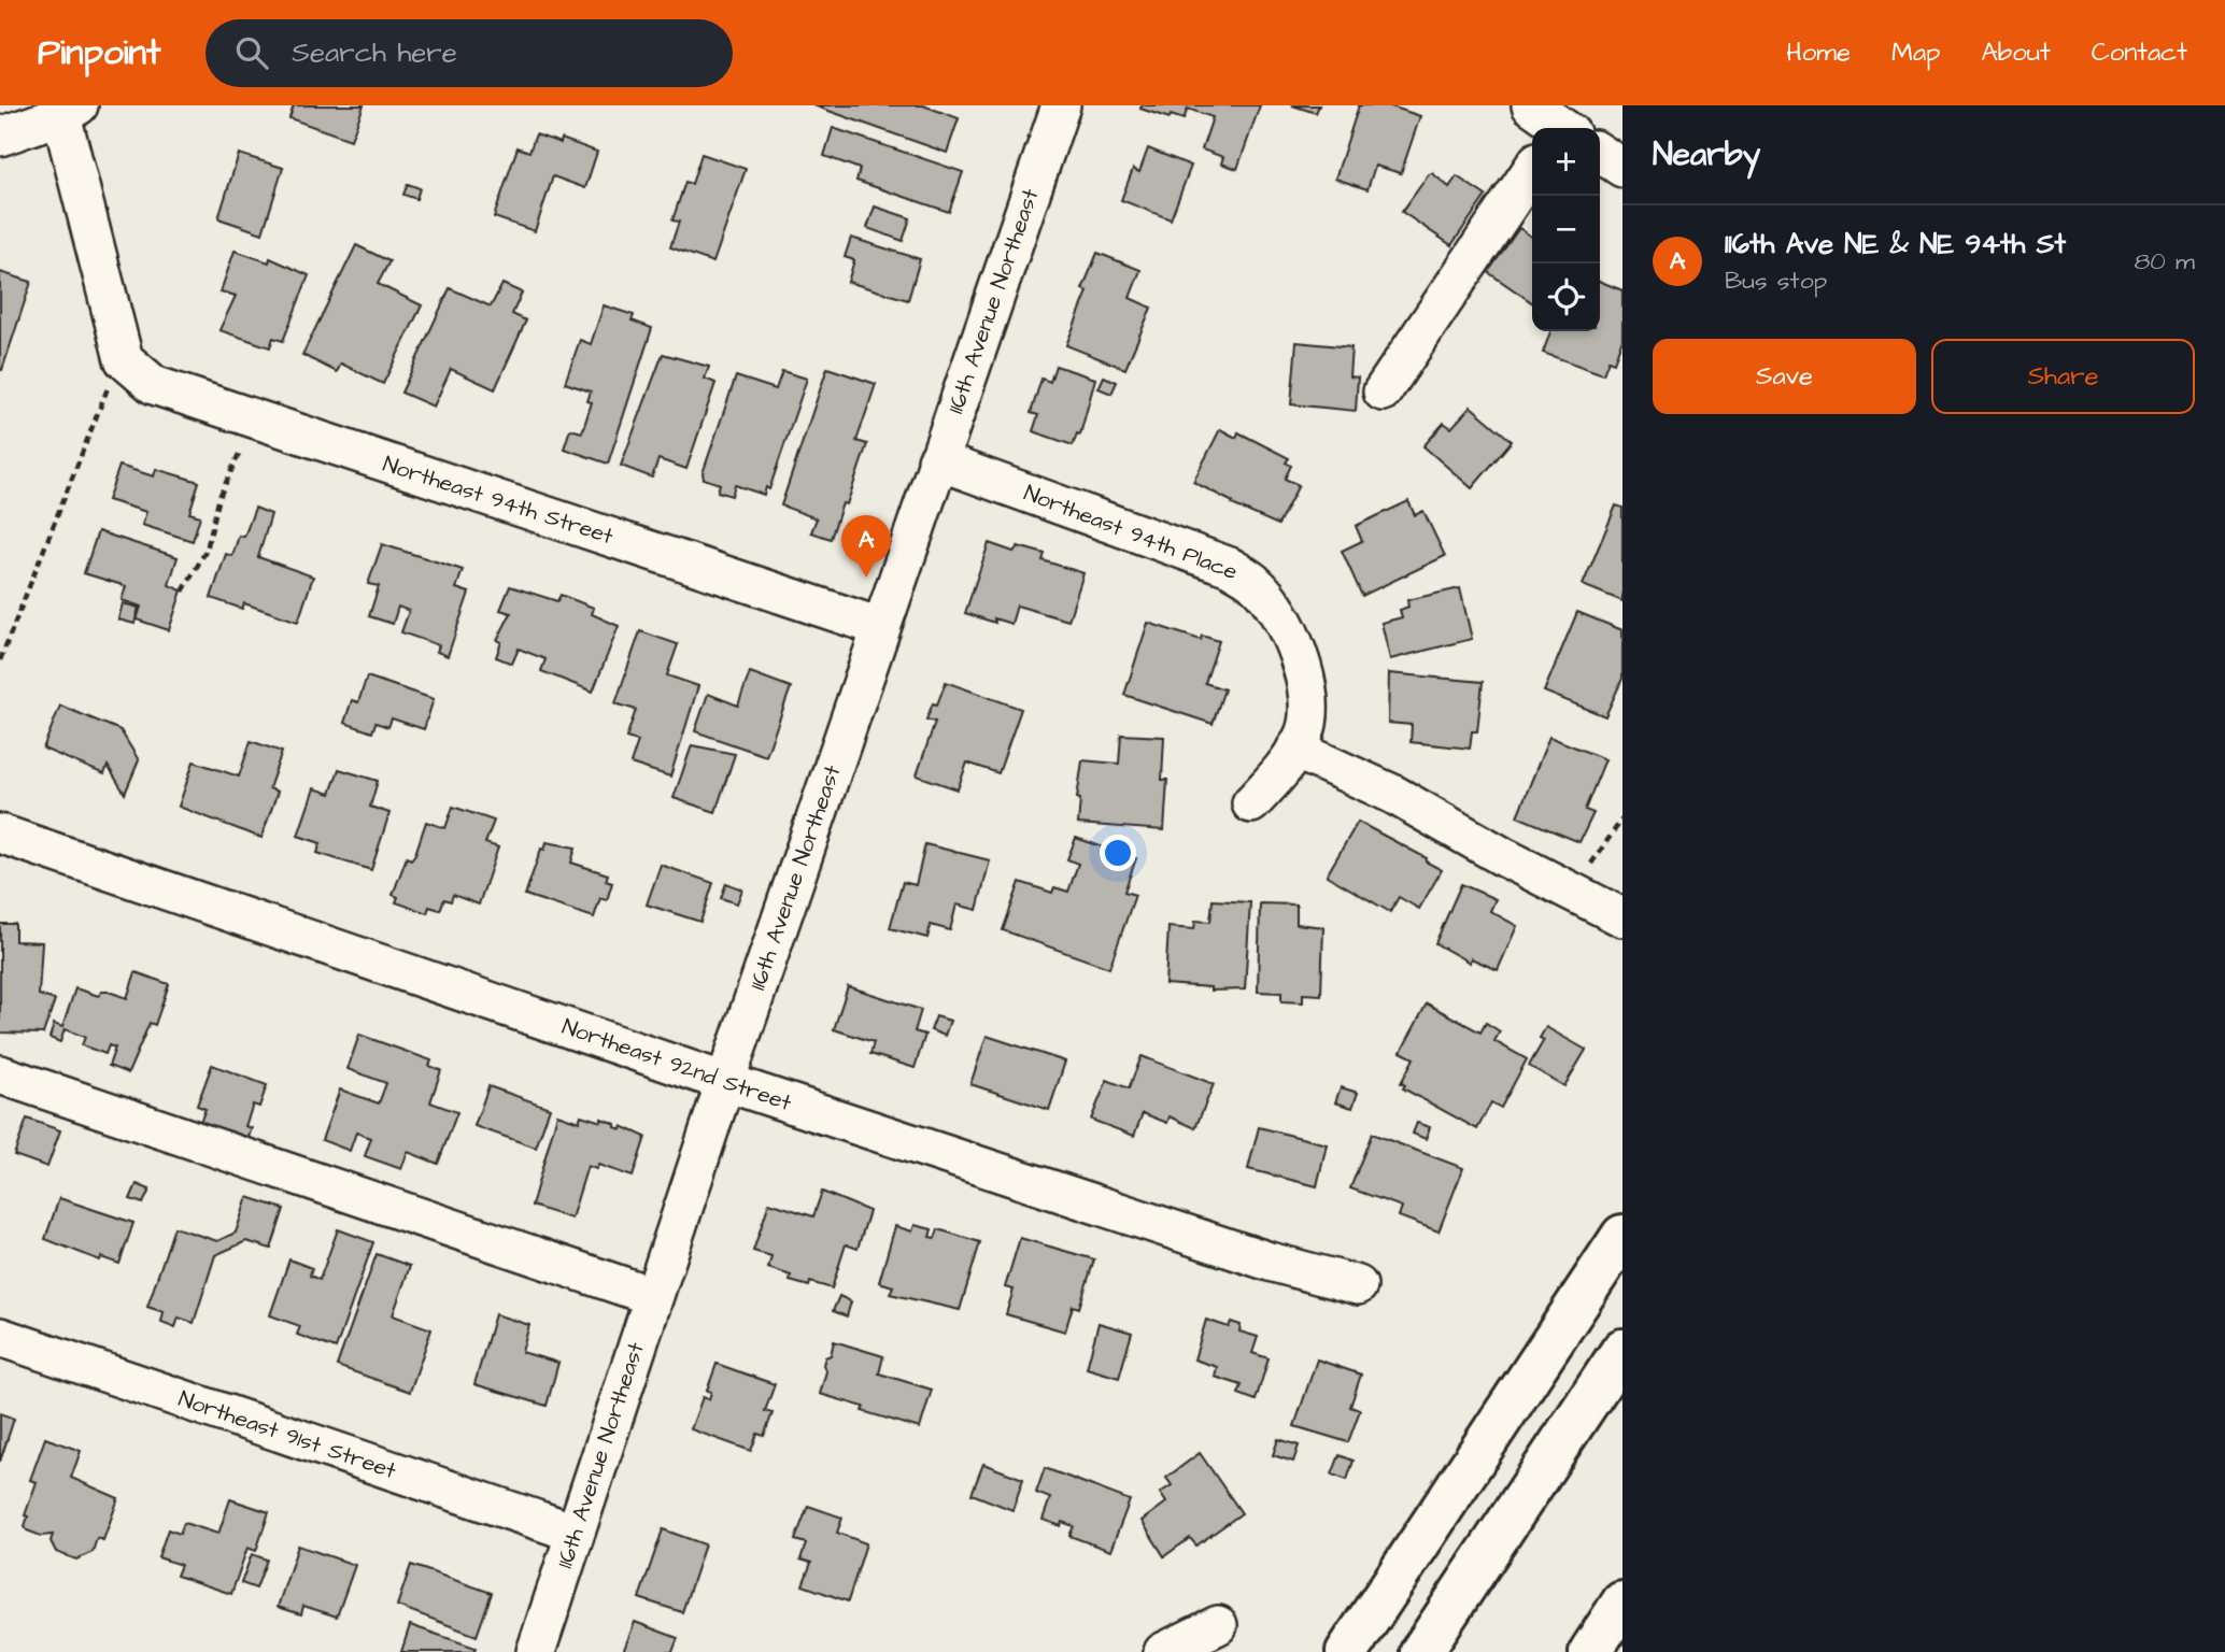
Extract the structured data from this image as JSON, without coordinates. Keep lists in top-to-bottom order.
{
  "streets": {
    "street": [
      "116th Avenue Northeast",
      "Northeast 94th Street",
      "Northeast 94th Place",
      "Northeast 92nd Street",
      "Northeast 91st Street"
    ]
  },
  "crossings": [
    ["116th Avenue Northeast", "Northeast 94th Street"],
    ["116th Avenue Northeast", "Northeast 94th Place"],
    ["116th Avenue Northeast", "Northeast 92nd Street"],
    ["116th Avenue Northeast", "Northeast 91st Street"]
  ],
  "page": {
    "header": "Pinpoint",
    "search": "Search here",
    "nav": [
      "Home",
      "Map",
      "About",
      "Contact"
    ],
    "heading": "Nearby",
    "map_buttons": ["+", "−"],
    "list": [
      {
        "mark": "A",
        "name": "116th Ave NE & NE 94th St",
        "note": "Bus stop",
        "value": "80 m"
      }
    ],
    "buttons": ["Save", "Share"],
    "pins": "A"
  }
}
